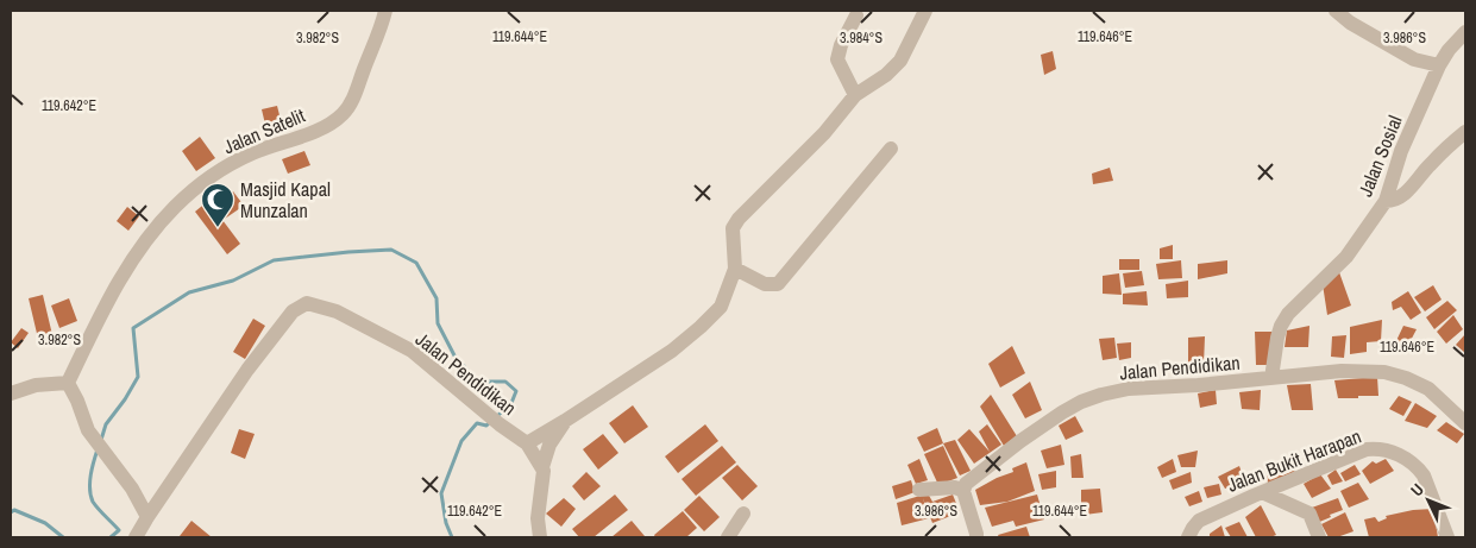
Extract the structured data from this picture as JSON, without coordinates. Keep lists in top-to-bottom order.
{
  "streets": {
    "street": [
      "Jalan Satelit",
      "Jalan Sosial",
      "Jalan Pendidikan",
      "Jalan Bukit Harapan"
    ]
  },
  "crossings": [
    ["Jalan Sosial", "Jalan Pendidikan"]
  ],
  "places": {
    "mosque": ["Masjid Kapal Munzalan"]
  },
  "north": "top left",
  "coordinates": [
    "119.644°E",
    "119.646°E",
    "3.982°S",
    "3.984°S",
    "3.986°S",
    "119.642°E"
  ]
}
